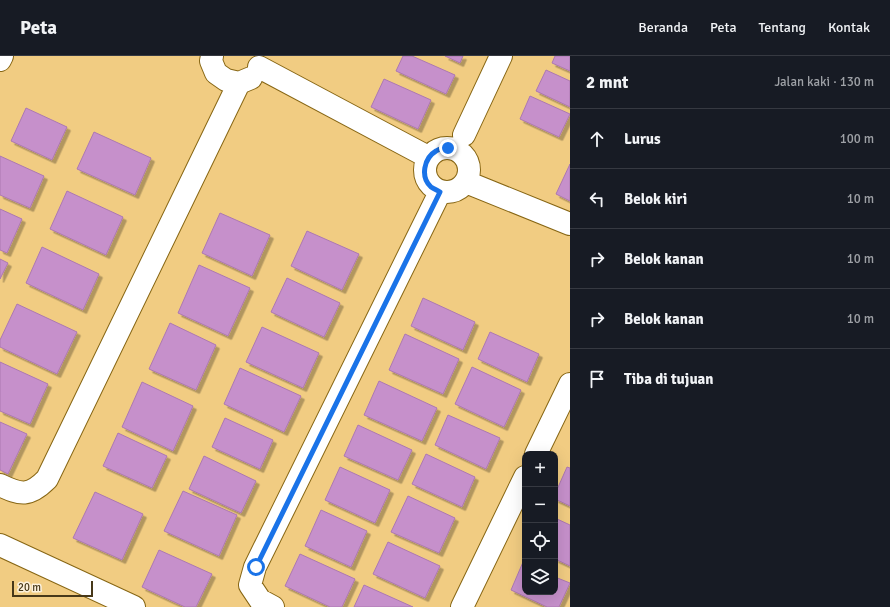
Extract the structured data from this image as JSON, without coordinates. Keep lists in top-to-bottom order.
{
  "scale_bar": "20 m",
  "page": {
    "header": "Peta",
    "nav": [
      "Beranda",
      "Peta",
      "Tentang",
      "Kontak"
    ],
    "heading": ["2 mnt", "Jalan kaki · 130 m"],
    "list": [
      ["Lurus", "100 m"],
      ["Belok kiri", "10 m"],
      ["Belok kanan", "10 m"],
      ["Belok kanan", "10 m"],
      "Tiba di tujuan"
    ],
    "map_buttons": ["+", "−"],
    "scale": "20 m"
  }
}
